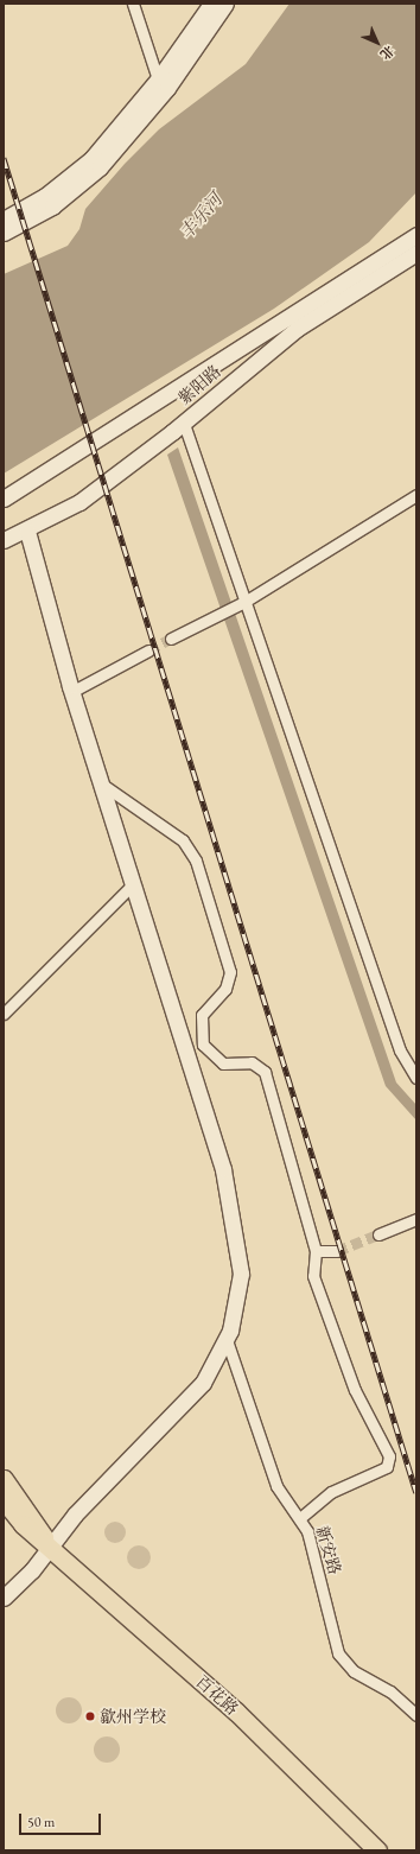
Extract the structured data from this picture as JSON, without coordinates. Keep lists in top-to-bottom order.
{
  "streets": {
    "main road": ["百花路"],
    "street": ["紫阳路", "新安路"]
  },
  "water": ["丰乐河"],
  "places": ["歙州学校"],
  "scale_bar": "50 m",
  "north": "bottom right"
}
